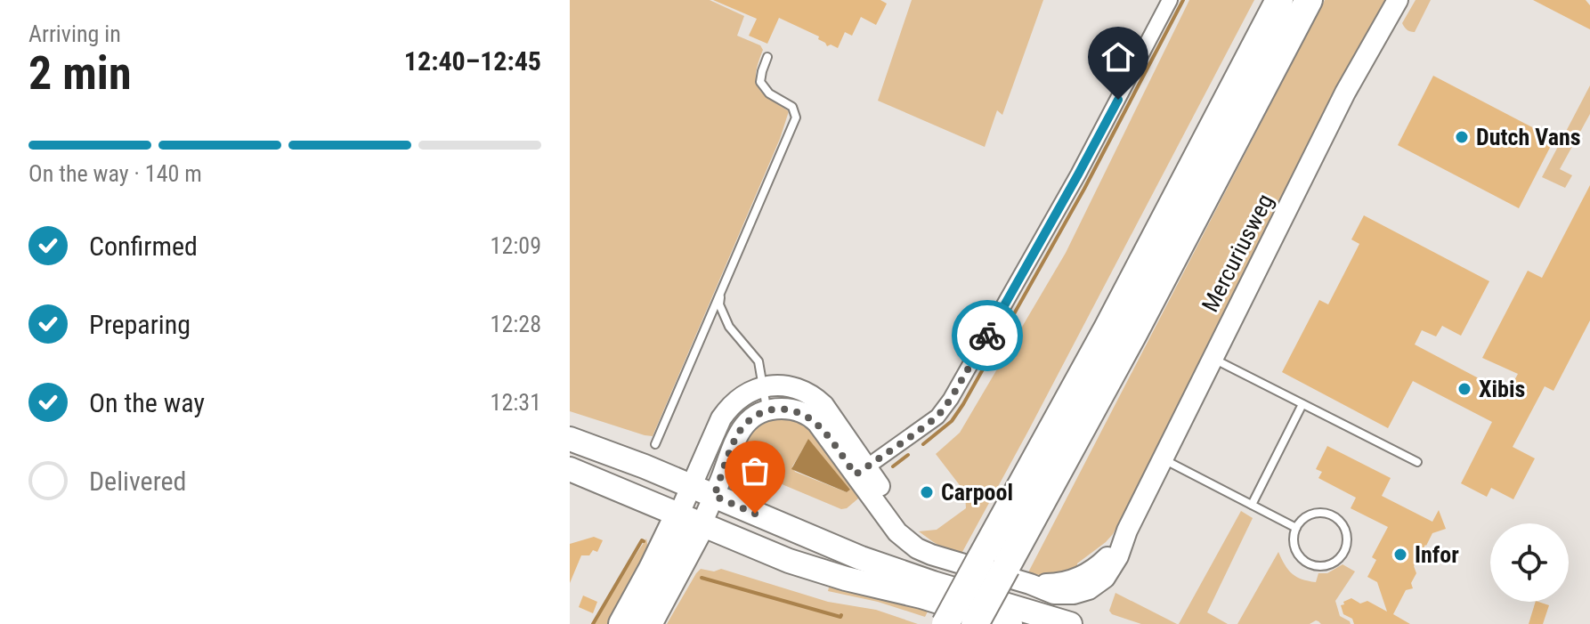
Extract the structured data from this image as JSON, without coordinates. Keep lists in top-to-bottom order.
{
  "streets": {
    "street": ["Mercuriusweg"]
  },
  "places": [
    "Dutch Vans",
    "Xibis",
    "Carpool",
    "Infor"
  ],
  "page": {
    "heading": ["2 min", "Arriving in", "12:40–12:45"],
    "bar": "On the way · 140 m",
    "list": [
      ["Confirmed", "12:09"],
      ["Preparing", "12:28"],
      ["On the way", "12:31"],
      "Delivered"
    ]
  }
}
